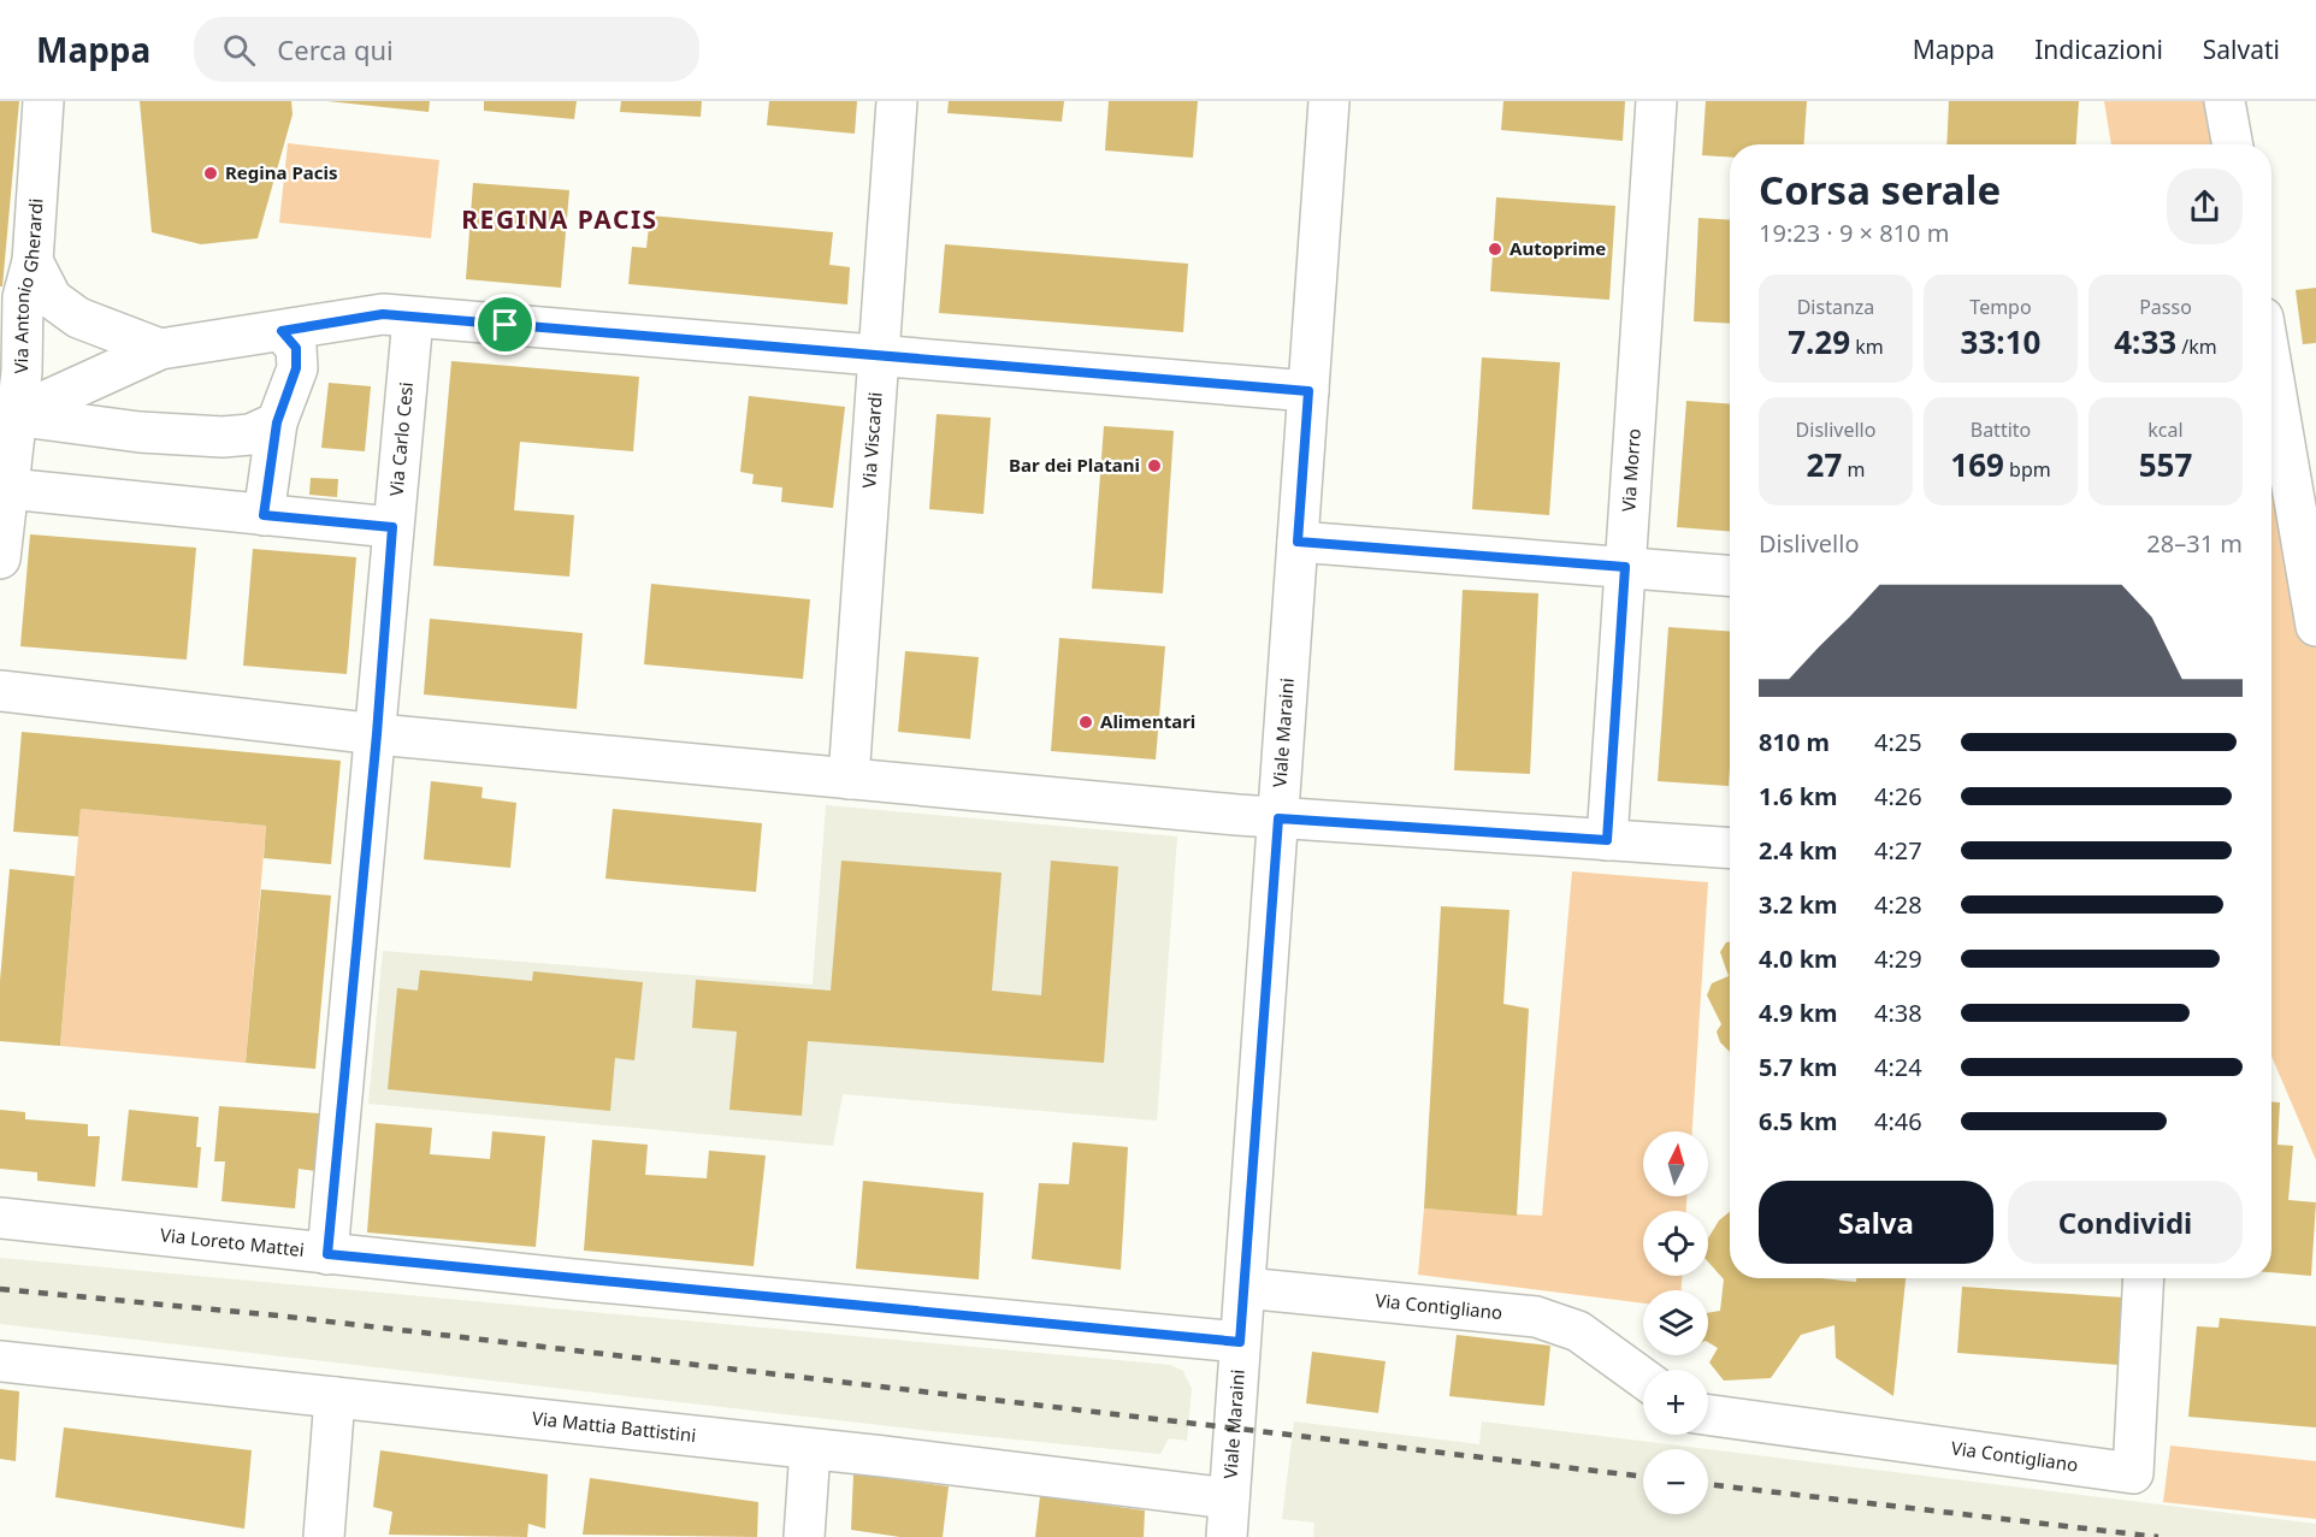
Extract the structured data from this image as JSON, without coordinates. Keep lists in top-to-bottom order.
{
  "streets": {
    "street": [
      "Via Antonio Gherardi",
      "Via Carlo Cesi",
      "Via Viscardi",
      "Via Morro",
      "Viale Maraini",
      "Via Loreto Mattei",
      "Via Contigliano",
      "Via Mattia Battistini"
    ]
  },
  "crossings": [
    ["Via Carlo Cesi", "Via Loreto Mattei"],
    ["Viale Maraini", "Via Loreto Mattei"],
    ["Viale Maraini", "Via Contigliano"],
    ["Viale Maraini", "Via Mattia Battistini"]
  ],
  "districts": ["REGINA PACIS"],
  "places": [
    "Regina Pacis",
    "Autoprime",
    "Bar dei Platani",
    "Alimentari"
  ],
  "north": "top",
  "page": {
    "header": "Mappa",
    "search": "Cerca qui",
    "nav": ["Mappa", "Indicazioni", "Salvati"],
    "heading": ["Corsa serale", "19:23 · 9 × 810 m"],
    "stats": [
      ["Distanza", "7.29 km"],
      ["Tempo", "33:10"],
      ["Passo", "4:33 /km"],
      ["Dislivello", "27 m"],
      ["Battito", "169 bpm"],
      ["kcal", "557"]
    ],
    "chart": ["Dislivello", "28–31 m"],
    "list": [
      {
        "name": "810 m",
        "note": "4:25"
      },
      {
        "name": "1.6 km",
        "note": "4:26"
      },
      {
        "name": "2.4 km",
        "note": "4:27"
      },
      {
        "name": "3.2 km",
        "note": "4:28"
      },
      {
        "name": "4.0 km",
        "note": "4:29"
      },
      {
        "name": "4.9 km",
        "note": "4:38"
      },
      {
        "name": "5.7 km",
        "note": "4:24"
      },
      {
        "name": "6.5 km",
        "note": "4:46"
      }
    ],
    "map_buttons": ["+", "−"],
    "buttons": ["Salva", "Condividi"]
  }
}
